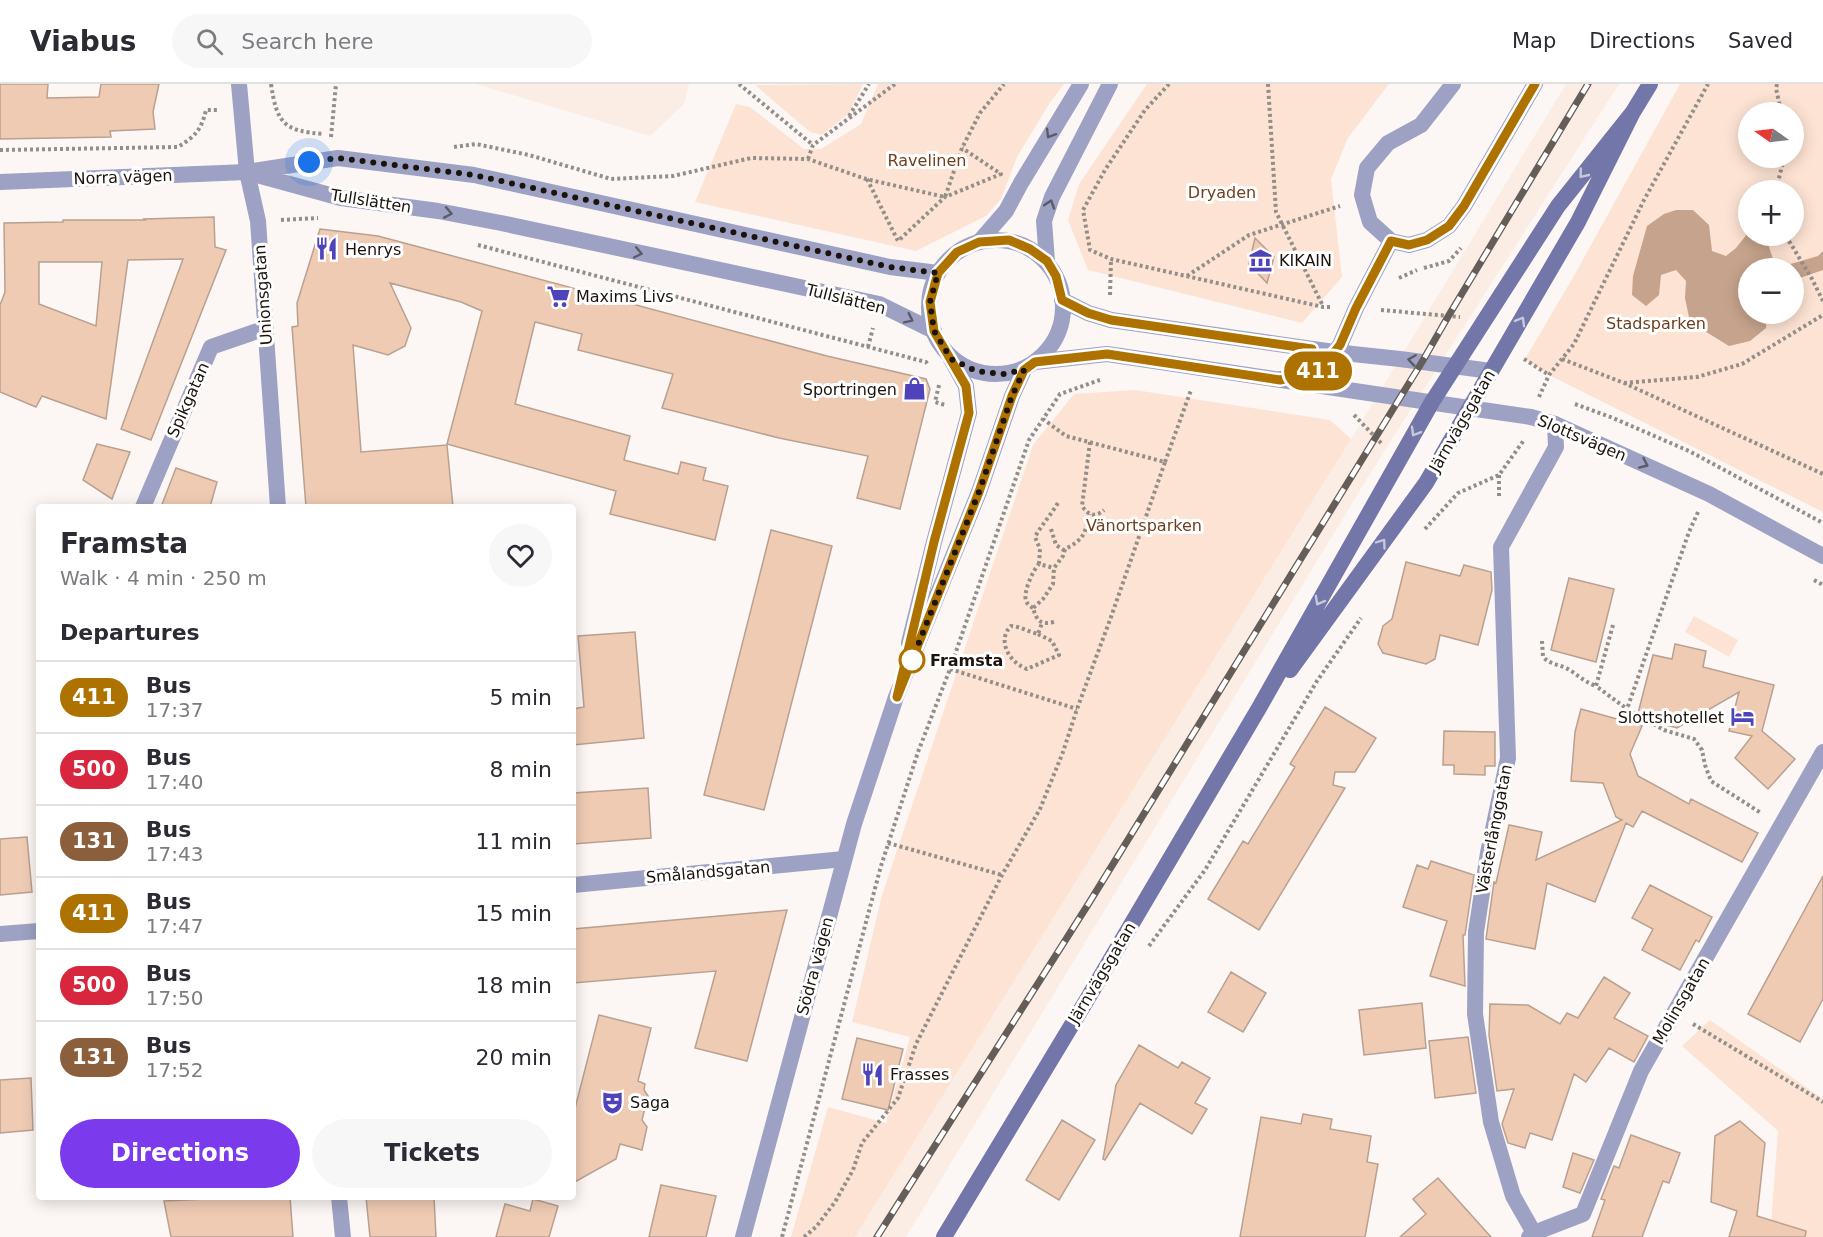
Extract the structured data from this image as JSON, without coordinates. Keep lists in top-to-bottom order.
{
  "streets": {
    "main road": ["Järnvägsgatan"],
    "street": [
      "Norra vägen",
      "Tullslätten",
      "Unionsgatan",
      "Spikgatan",
      "Slottsvägen",
      "Västerlånggatan",
      "Smålandsgatan",
      "Södra vägen",
      "Molinsgatan"
    ]
  },
  "crossings": [
    ["Norra vägen", "Tullslätten"],
    ["Norra vägen", "Unionsgatan"],
    ["Tullslätten", "Unionsgatan"],
    ["Tullslätten", "Slottsvägen"],
    ["Tullslätten", "Södra vägen"],
    ["Unionsgatan", "Spikgatan"],
    ["Järnvägsgatan", "Slottsvägen"],
    ["Slottsvägen", "Västerlånggatan"],
    ["Slottsvägen", "Södra vägen"],
    ["Västerlånggatan", "Molinsgatan"],
    ["Smålandsgatan", "Södra vägen"]
  ],
  "parks": [
    "Ravelinen",
    "Dryaden",
    "Stadsparken",
    "Vänortsparken"
  ],
  "places": {
    "restaurant": ["Henrys", "Frasses"],
    "museum": ["KIKAIN"],
    "supermarket": ["Maxims Livs"],
    "shop": ["Sportringen"],
    "other": ["Framsta"],
    "hotel": ["Slottshotellet"],
    "theatre": ["Saga"]
  },
  "lines": ["bus line 411"],
  "north": "left",
  "page": {
    "header": "Viabus",
    "search": "Search here",
    "nav": ["Map", "Directions", "Saved"],
    "on_map": "411",
    "map_buttons": ["+", "−"],
    "heading": [
      ["Framsta", "Walk · 4 min · 250 m"],
      "Departures"
    ],
    "list": [
      {
        "mark": "411",
        "name": "Bus",
        "note": "17:37",
        "value": "5 min"
      },
      {
        "mark": "500",
        "name": "Bus",
        "note": "17:40",
        "value": "8 min"
      },
      {
        "mark": "131",
        "name": "Bus",
        "note": "17:43",
        "value": "11 min"
      },
      {
        "mark": "411",
        "name": "Bus",
        "note": "17:47",
        "value": "15 min"
      },
      {
        "mark": "500",
        "name": "Bus",
        "note": "17:50",
        "value": "18 min"
      },
      {
        "mark": "131",
        "name": "Bus",
        "note": "17:52",
        "value": "20 min"
      }
    ],
    "buttons": ["Directions", "Tickets"]
  }
}
